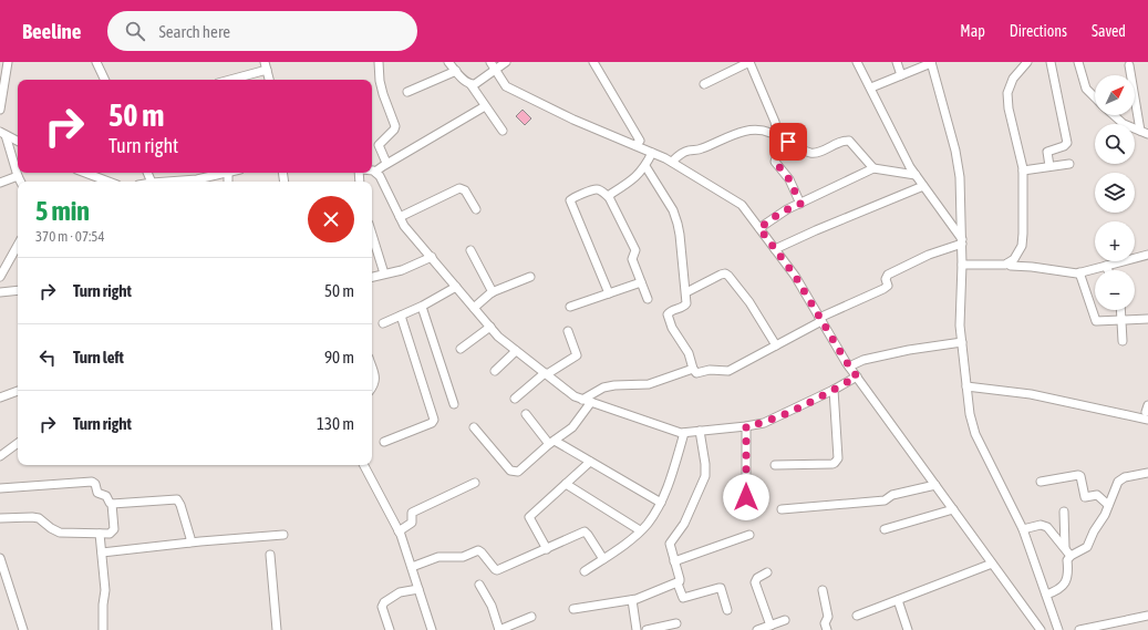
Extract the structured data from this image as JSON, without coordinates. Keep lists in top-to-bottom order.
{
  "north": "top right",
  "page": {
    "header": "Beeline",
    "search": "Search here",
    "nav": ["Map", "Directions", "Saved"],
    "map_buttons": ["+", "−"],
    "turn": ["50 m", "Turn right"],
    "heading": ["5 min", "370 m · 07:54"],
    "list": [
      {
        "name": "Turn right",
        "value": "50 m"
      },
      {
        "name": "Turn left",
        "value": "90 m"
      },
      {
        "name": "Turn right",
        "value": "130 m"
      }
    ]
  }
}
